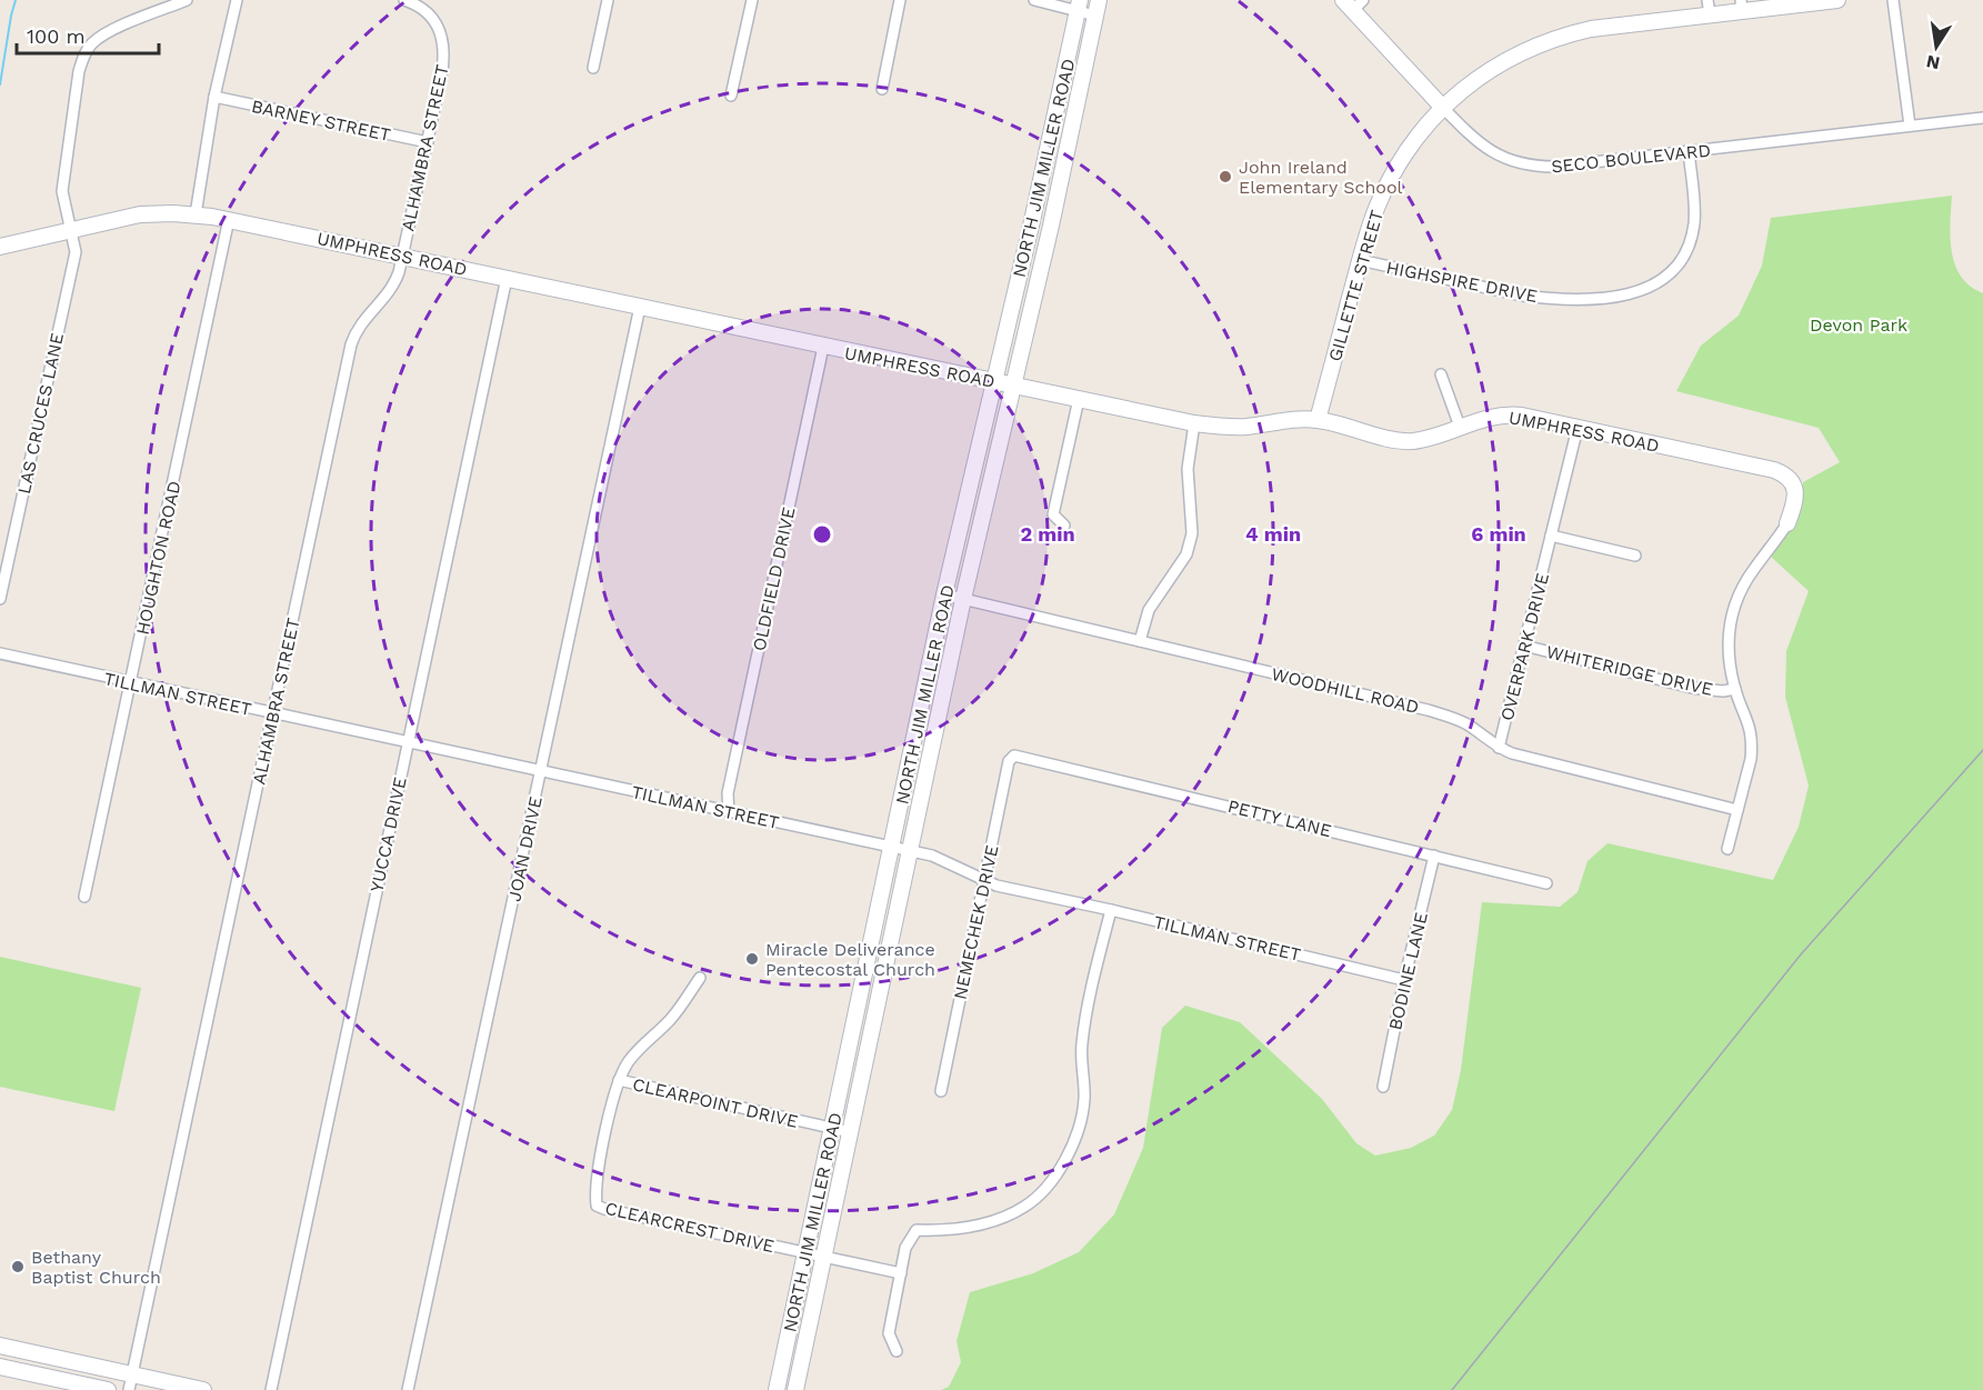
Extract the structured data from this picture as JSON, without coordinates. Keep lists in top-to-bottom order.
{
  "streets": {
    "main road": [
      "SECO BOULEVARD",
      "NORTH JIM MILLER ROAD",
      "UMPHRESS ROAD",
      "GILLETTE STREET"
    ],
    "street": [
      "BARNEY STREET",
      "ALHAMBRA STREET",
      "HIGHSPIRE DRIVE",
      "LAS CRUCES LANE",
      "HOUGHTON ROAD",
      "OLDFIELD DRIVE",
      "OVERPARK DRIVE",
      "WHITERIDGE DRIVE",
      "WOODHILL ROAD",
      "TILLMAN STREET",
      "PETTY LANE",
      "YUCCA DRIVE",
      "JOAN DRIVE",
      "NEMECHEK DRIVE",
      "BODINE LANE",
      "CLEARPOINT DRIVE",
      "CLEARCREST DRIVE"
    ]
  },
  "crossings": [
    ["BARNEY STREET", "ALHAMBRA STREET"],
    ["ALHAMBRA STREET", "UMPHRESS ROAD"],
    ["ALHAMBRA STREET", "TILLMAN STREET"],
    ["SECO BOULEVARD", "HIGHSPIRE DRIVE"],
    ["SECO BOULEVARD", "GILLETTE STREET"],
    ["NORTH JIM MILLER ROAD", "UMPHRESS ROAD"],
    ["NORTH JIM MILLER ROAD", "WOODHILL ROAD"],
    ["NORTH JIM MILLER ROAD", "TILLMAN STREET"],
    ["NORTH JIM MILLER ROAD", "CLEARPOINT DRIVE"],
    ["NORTH JIM MILLER ROAD", "CLEARCREST DRIVE"],
    ["UMPHRESS ROAD", "GILLETTE STREET"],
    ["UMPHRESS ROAD", "LAS CRUCES LANE"],
    ["UMPHRESS ROAD", "HOUGHTON ROAD"],
    ["UMPHRESS ROAD", "OLDFIELD DRIVE"],
    ["UMPHRESS ROAD", "OVERPARK DRIVE"],
    ["UMPHRESS ROAD", "YUCCA DRIVE"],
    ["UMPHRESS ROAD", "JOAN DRIVE"],
    ["HIGHSPIRE DRIVE", "GILLETTE STREET"],
    ["HOUGHTON ROAD", "TILLMAN STREET"],
    ["OLDFIELD DRIVE", "TILLMAN STREET"],
    ["OVERPARK DRIVE", "WHITERIDGE DRIVE"],
    ["OVERPARK DRIVE", "WOODHILL ROAD"],
    ["TILLMAN STREET", "YUCCA DRIVE"],
    ["TILLMAN STREET", "JOAN DRIVE"],
    ["TILLMAN STREET", "NEMECHEK DRIVE"],
    ["TILLMAN STREET", "BODINE LANE"],
    ["PETTY LANE", "NEMECHEK DRIVE"],
    ["PETTY LANE", "BODINE LANE"],
    ["CLEARPOINT DRIVE", "CLEARCREST DRIVE"]
  ],
  "parks": ["Devon Park"],
  "places": ["John Ireland Elementary School", "Miracle Deliverance Pentecostal Church", "Bethany Baptist Church"],
  "scale_bar": "100 m",
  "north": "bottom",
  "rings": ["2 min", "4 min", "6 min"]
}
